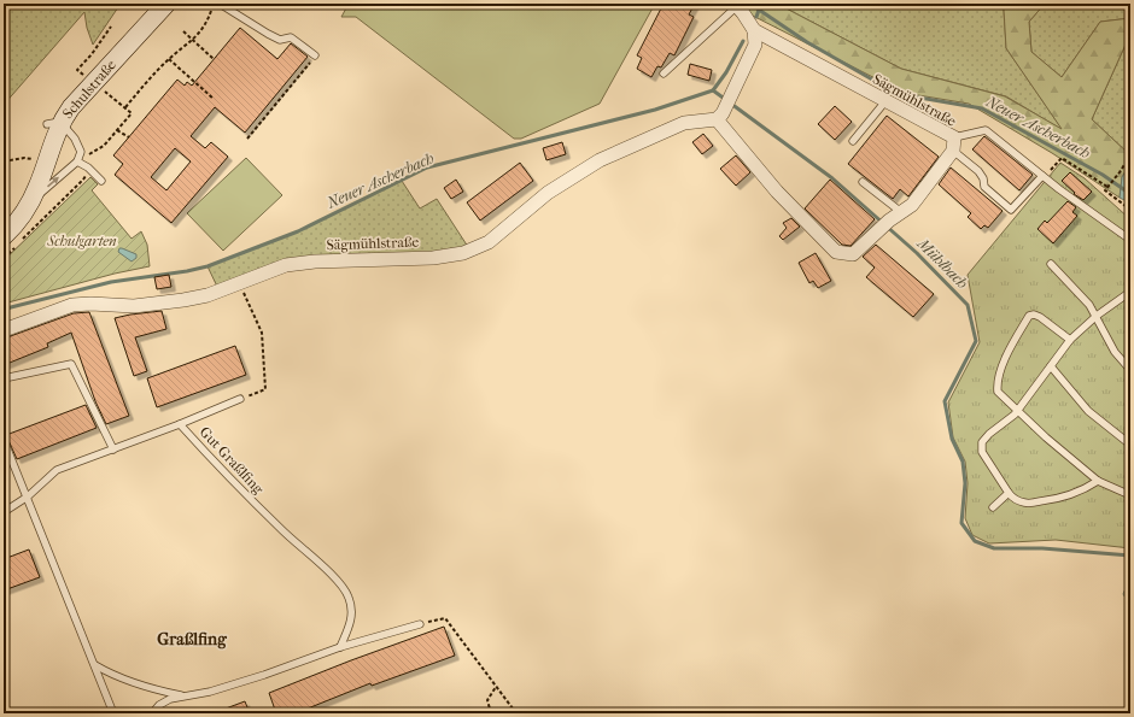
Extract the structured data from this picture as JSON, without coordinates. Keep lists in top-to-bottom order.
{
  "streets": {
    "street": ["Schulstraße", "Sägmühlstraße"],
    "lane": ["Gut Graßlfing"]
  },
  "districts": ["Graßlfing"],
  "water": ["Neuer Ascherbach", "Mühlbach"],
  "parks": ["Schulgarten"]
}
